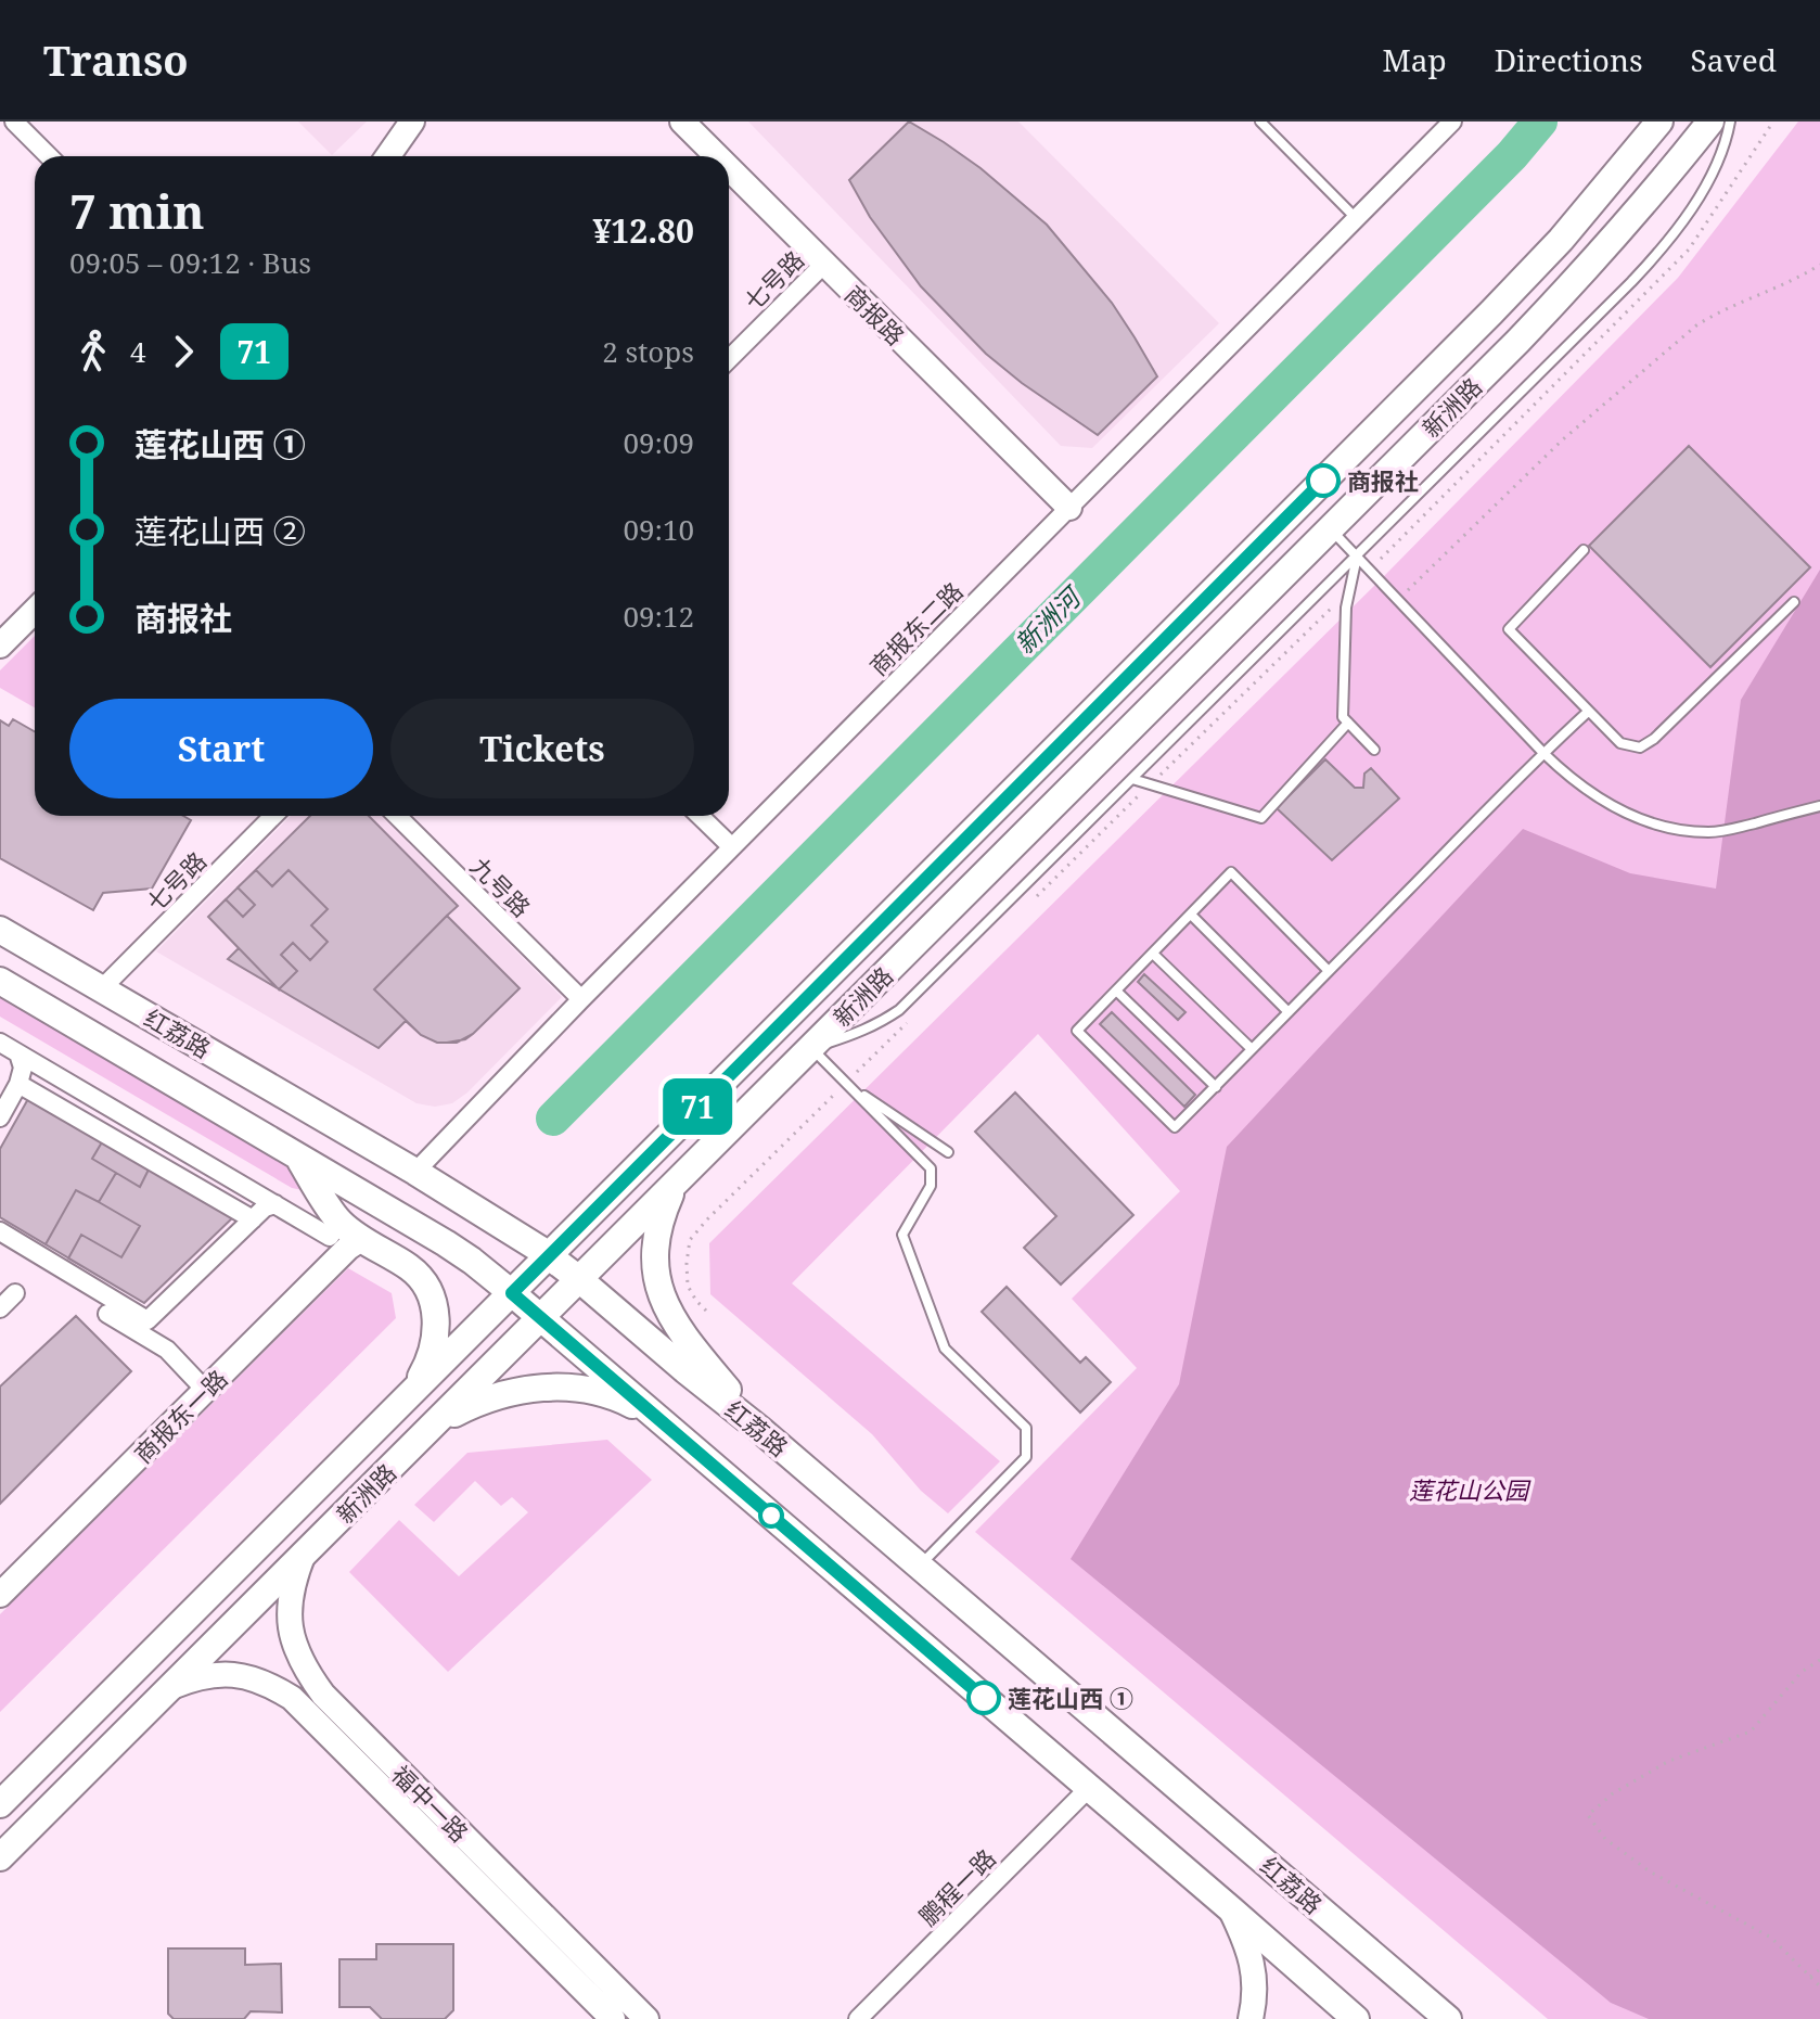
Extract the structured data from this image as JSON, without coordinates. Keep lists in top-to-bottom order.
{
  "streets": {
    "main road": ["新洲路", "红荔路"],
    "street": [
      "七号路",
      "商报路",
      "商报东二路",
      "九号路",
      "商报东一路",
      "福中一路",
      "鹏程一路"
    ]
  },
  "crossings": [
    ["七号路", "商报路"],
    ["七号路", "红荔路"],
    ["商报路", "商报东二路"],
    ["新洲路", "红荔路"],
    ["新洲路", "福中一路"],
    ["商报东二路", "九号路"],
    ["商报东二路", "红荔路"],
    ["红荔路", "鹏程一路"]
  ],
  "water": ["新洲河"],
  "parks": ["莲花山公园"],
  "places": ["商报社", "莲花山西 ①"],
  "lines": ["bus line 71"],
  "page": {
    "header": "Transo",
    "nav": ["Map", "Directions", "Saved"],
    "on_map": "71",
    "heading": ["7 min", "09:05 – 09:12 · Bus", "¥12.80"],
    "legs": ["4", "71", "2 stops"],
    "list": [
      {
        "name": "莲花山西 ①",
        "value": "09:09"
      },
      {
        "name": "莲花山西 ②",
        "value": "09:10"
      },
      {
        "name": "商报社",
        "value": "09:12"
      }
    ],
    "buttons": ["Start", "Tickets"]
  }
}
